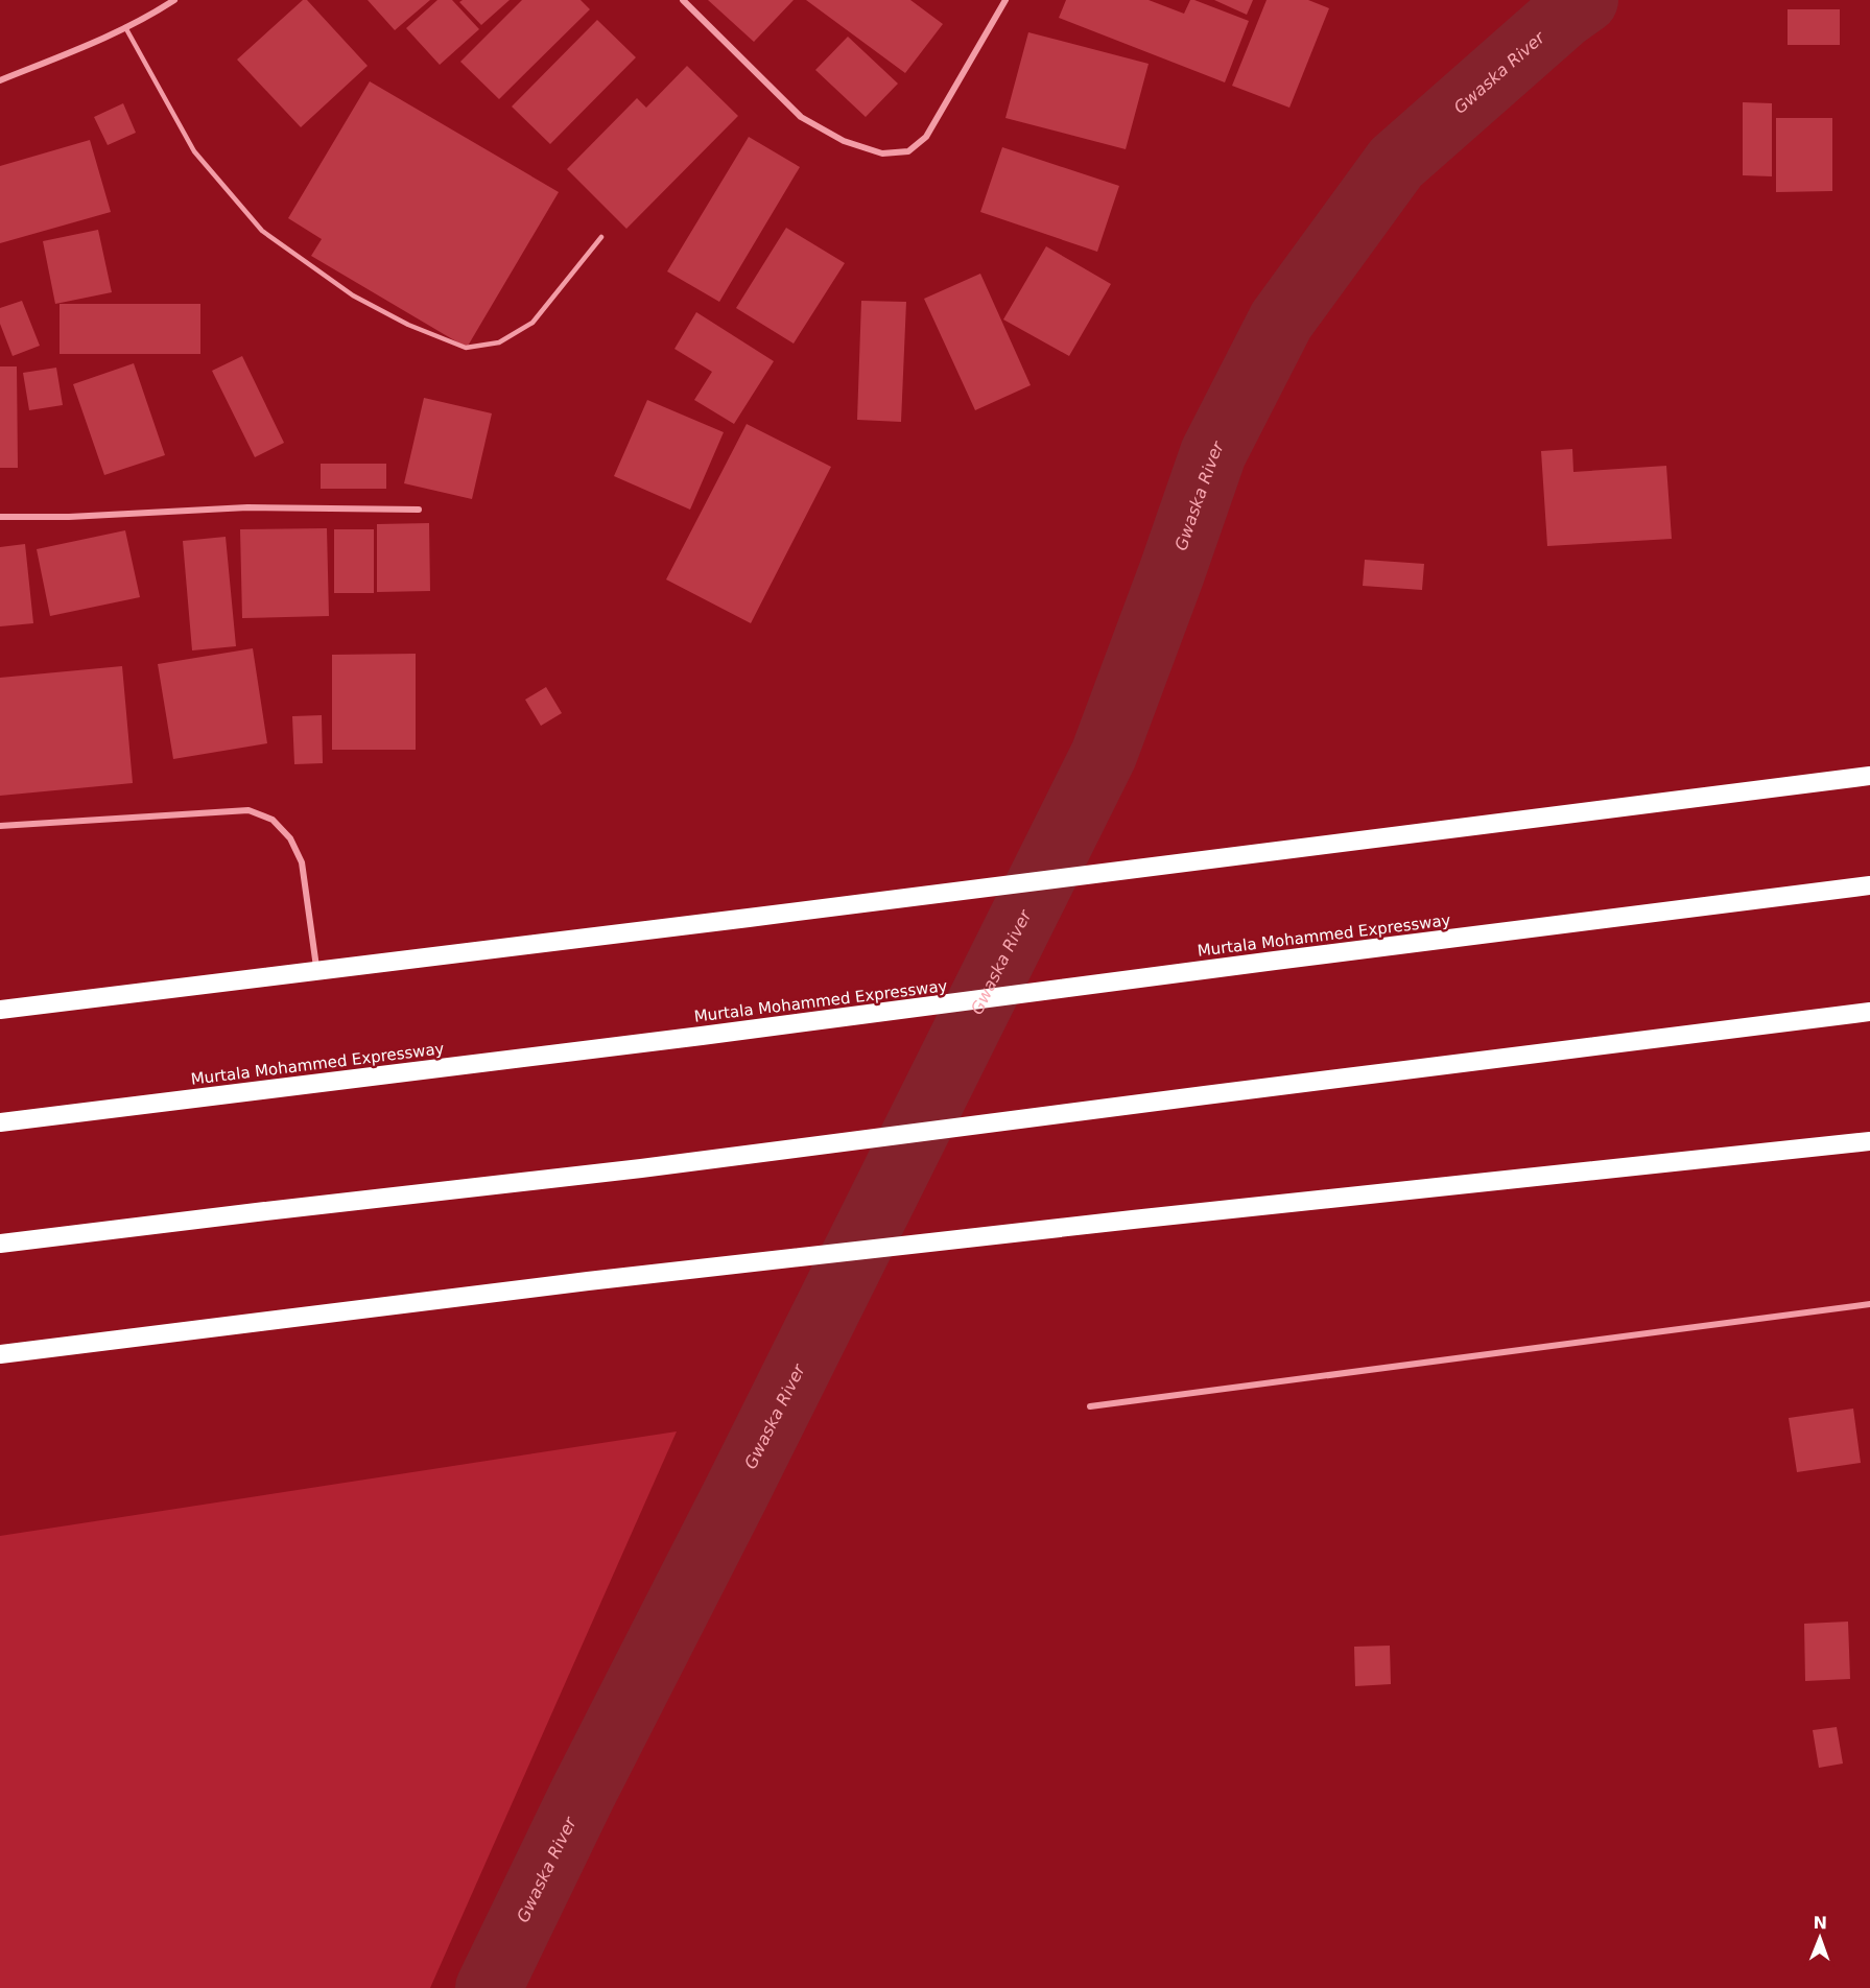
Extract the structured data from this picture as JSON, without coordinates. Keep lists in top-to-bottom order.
{
  "streets": {
    "highway": ["Murtala Mohammed Expressway"]
  },
  "water": ["Gwaska River"],
  "north": "top"
}
